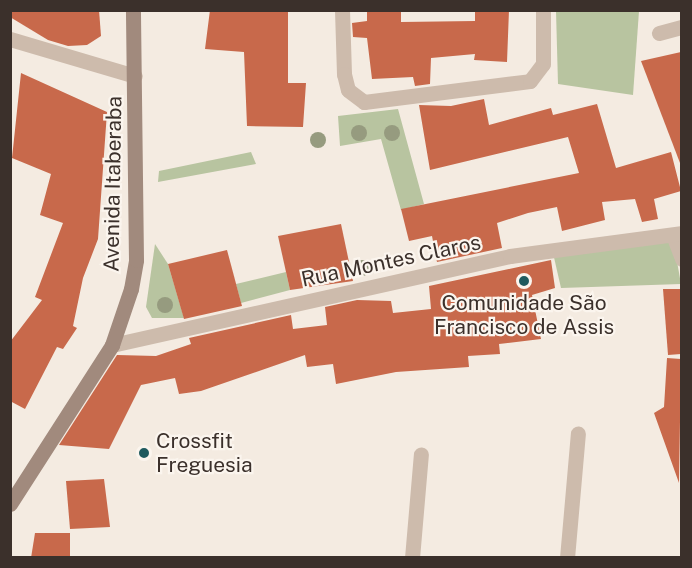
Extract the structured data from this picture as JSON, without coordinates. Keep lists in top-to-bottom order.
{
  "streets": {
    "main road": ["Avenida Itaberaba"],
    "street": ["Rua Montes Claros"]
  },
  "crossings": [
    ["Avenida Itaberaba", "Rua Montes Claros"]
  ],
  "places": ["Comunidade São Francisco de Assis", "Crossfit Freguesia"]
}
